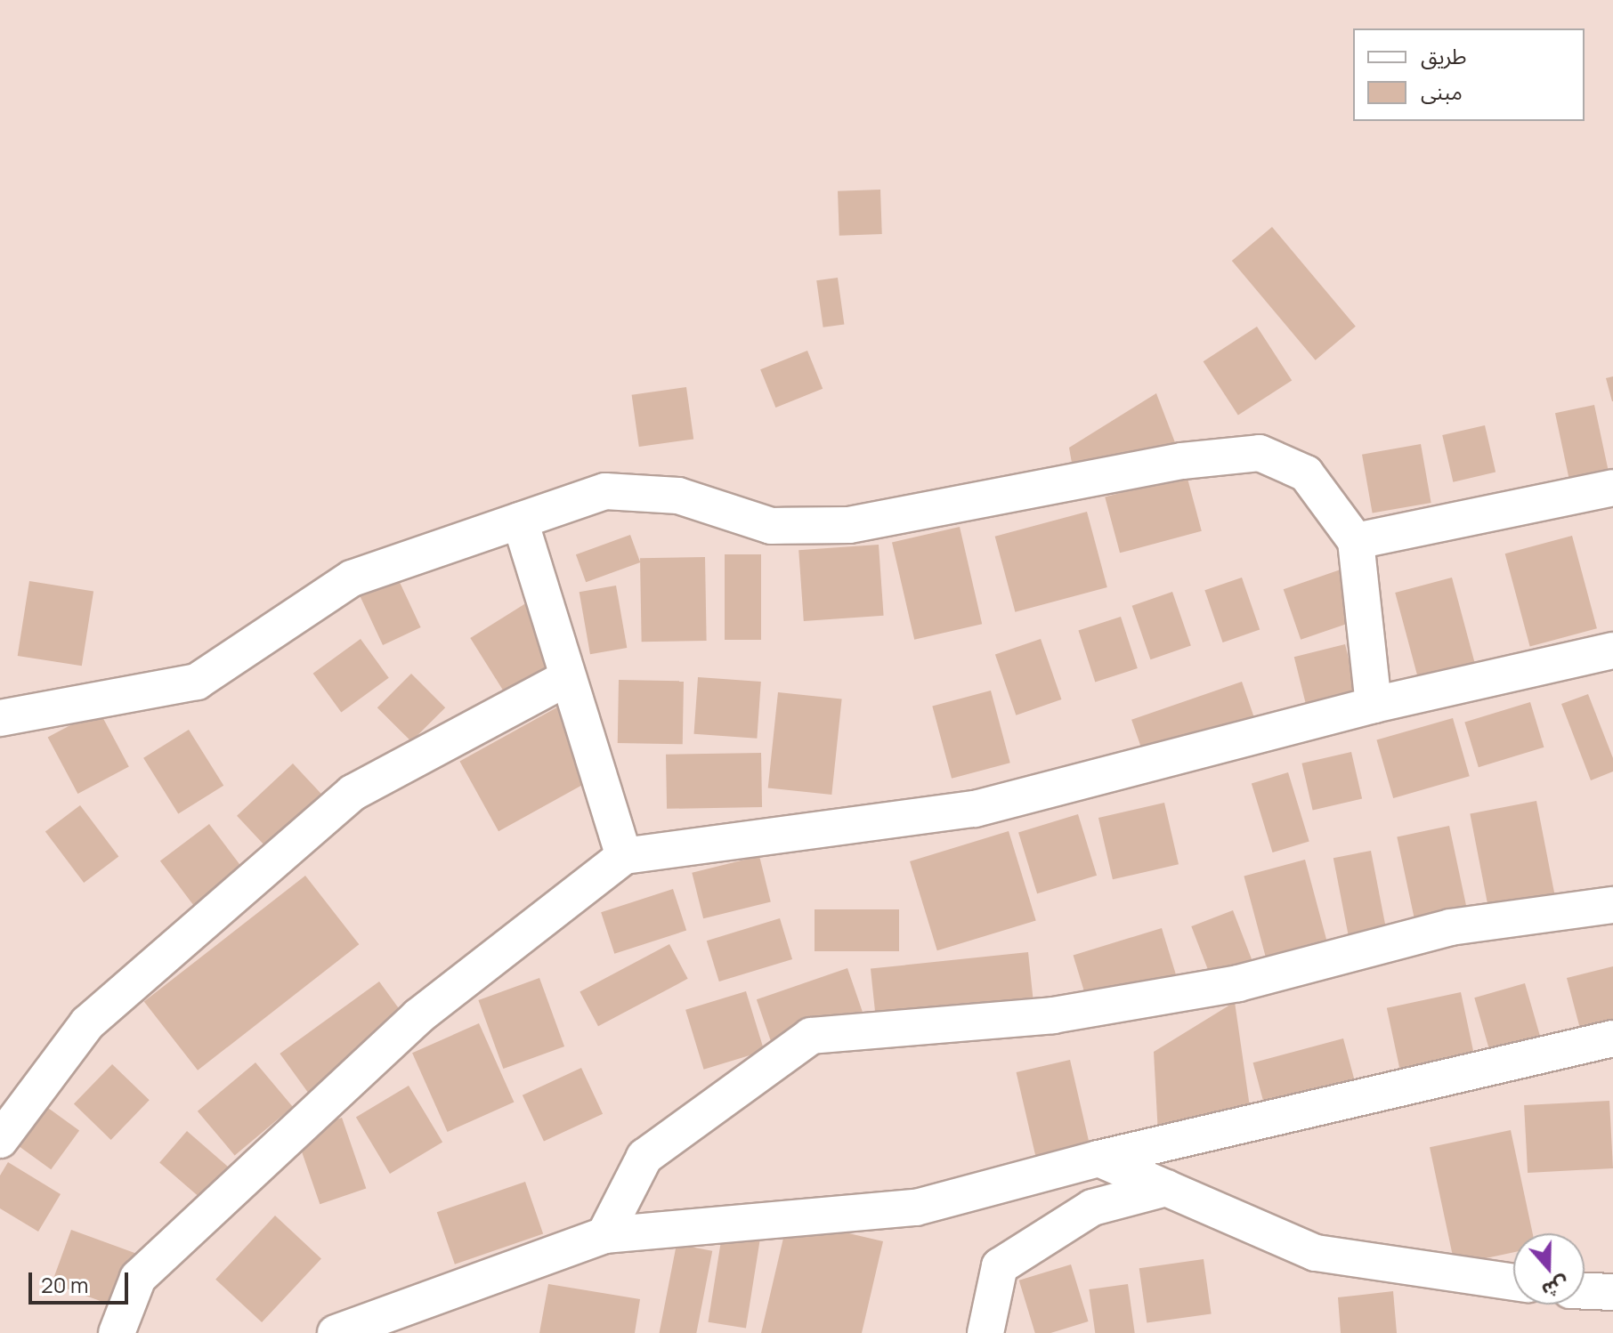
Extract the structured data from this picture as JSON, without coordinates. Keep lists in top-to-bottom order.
{
  "legend": ["طريق", "مبنى"],
  "scale_bar": "20 m",
  "north": "bottom"
}
